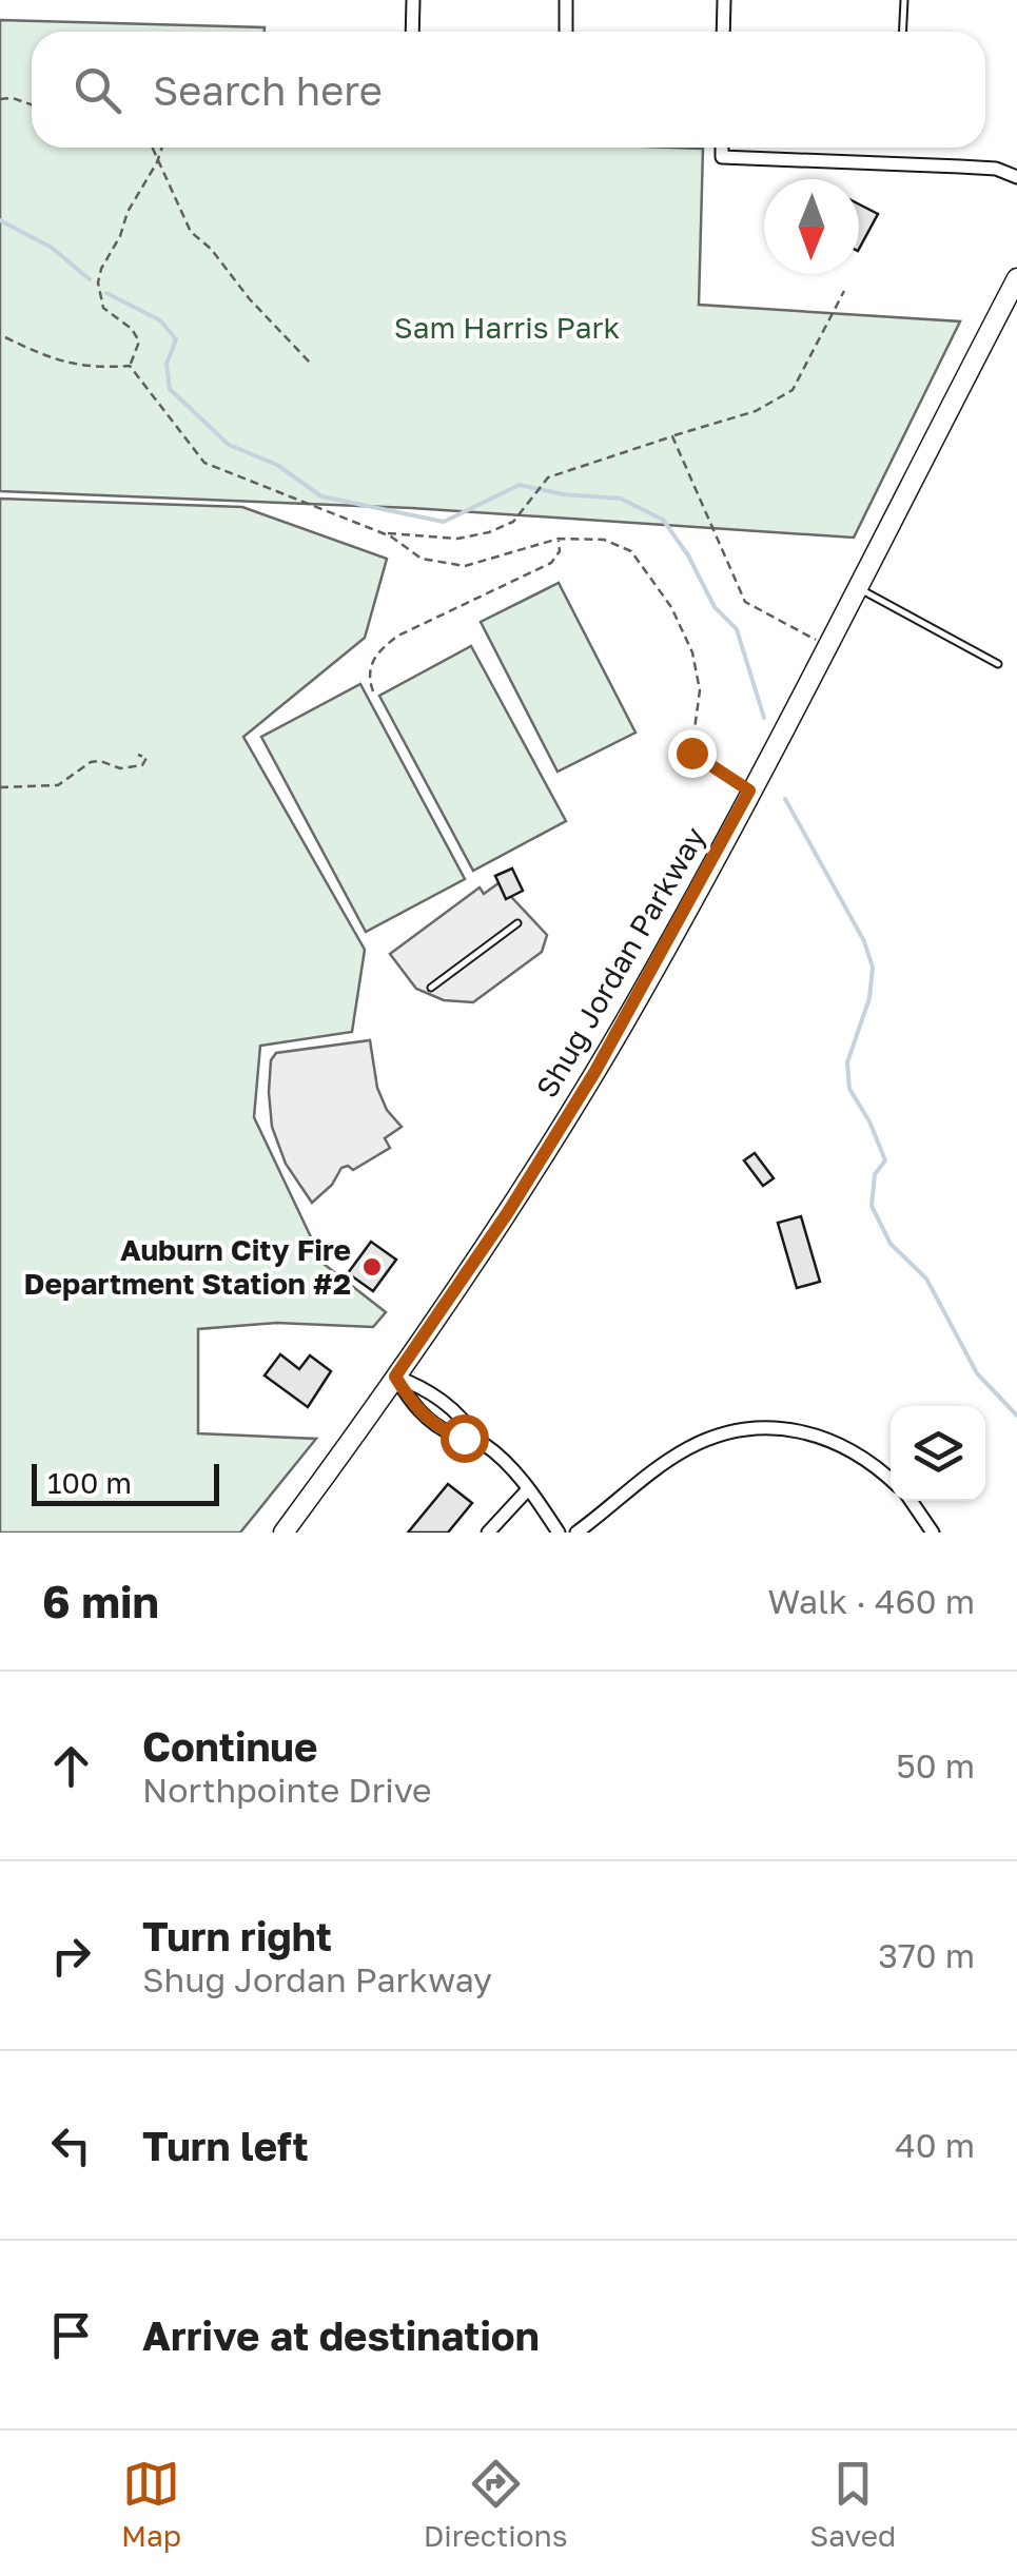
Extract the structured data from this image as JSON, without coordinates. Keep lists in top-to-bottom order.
{
  "streets": {
    "main road": ["Shug Jordan Parkway"]
  },
  "parks": ["Sam Harris Park"],
  "places": ["Auburn City Fire Department Station #2"],
  "scale_bar": "100 m",
  "north": "bottom",
  "page": {
    "search": "Search here",
    "scale": "100 m",
    "heading": ["6 min", "Walk · 460 m"],
    "list": [
      ["Continue", "Northpointe Drive", "50 m"],
      ["Turn right", "Shug Jordan Parkway", "370 m"],
      ["Turn left", "40 m"],
      "Arrive at destination"
    ],
    "nav": ["Map", "Directions", "Saved"]
  }
}
